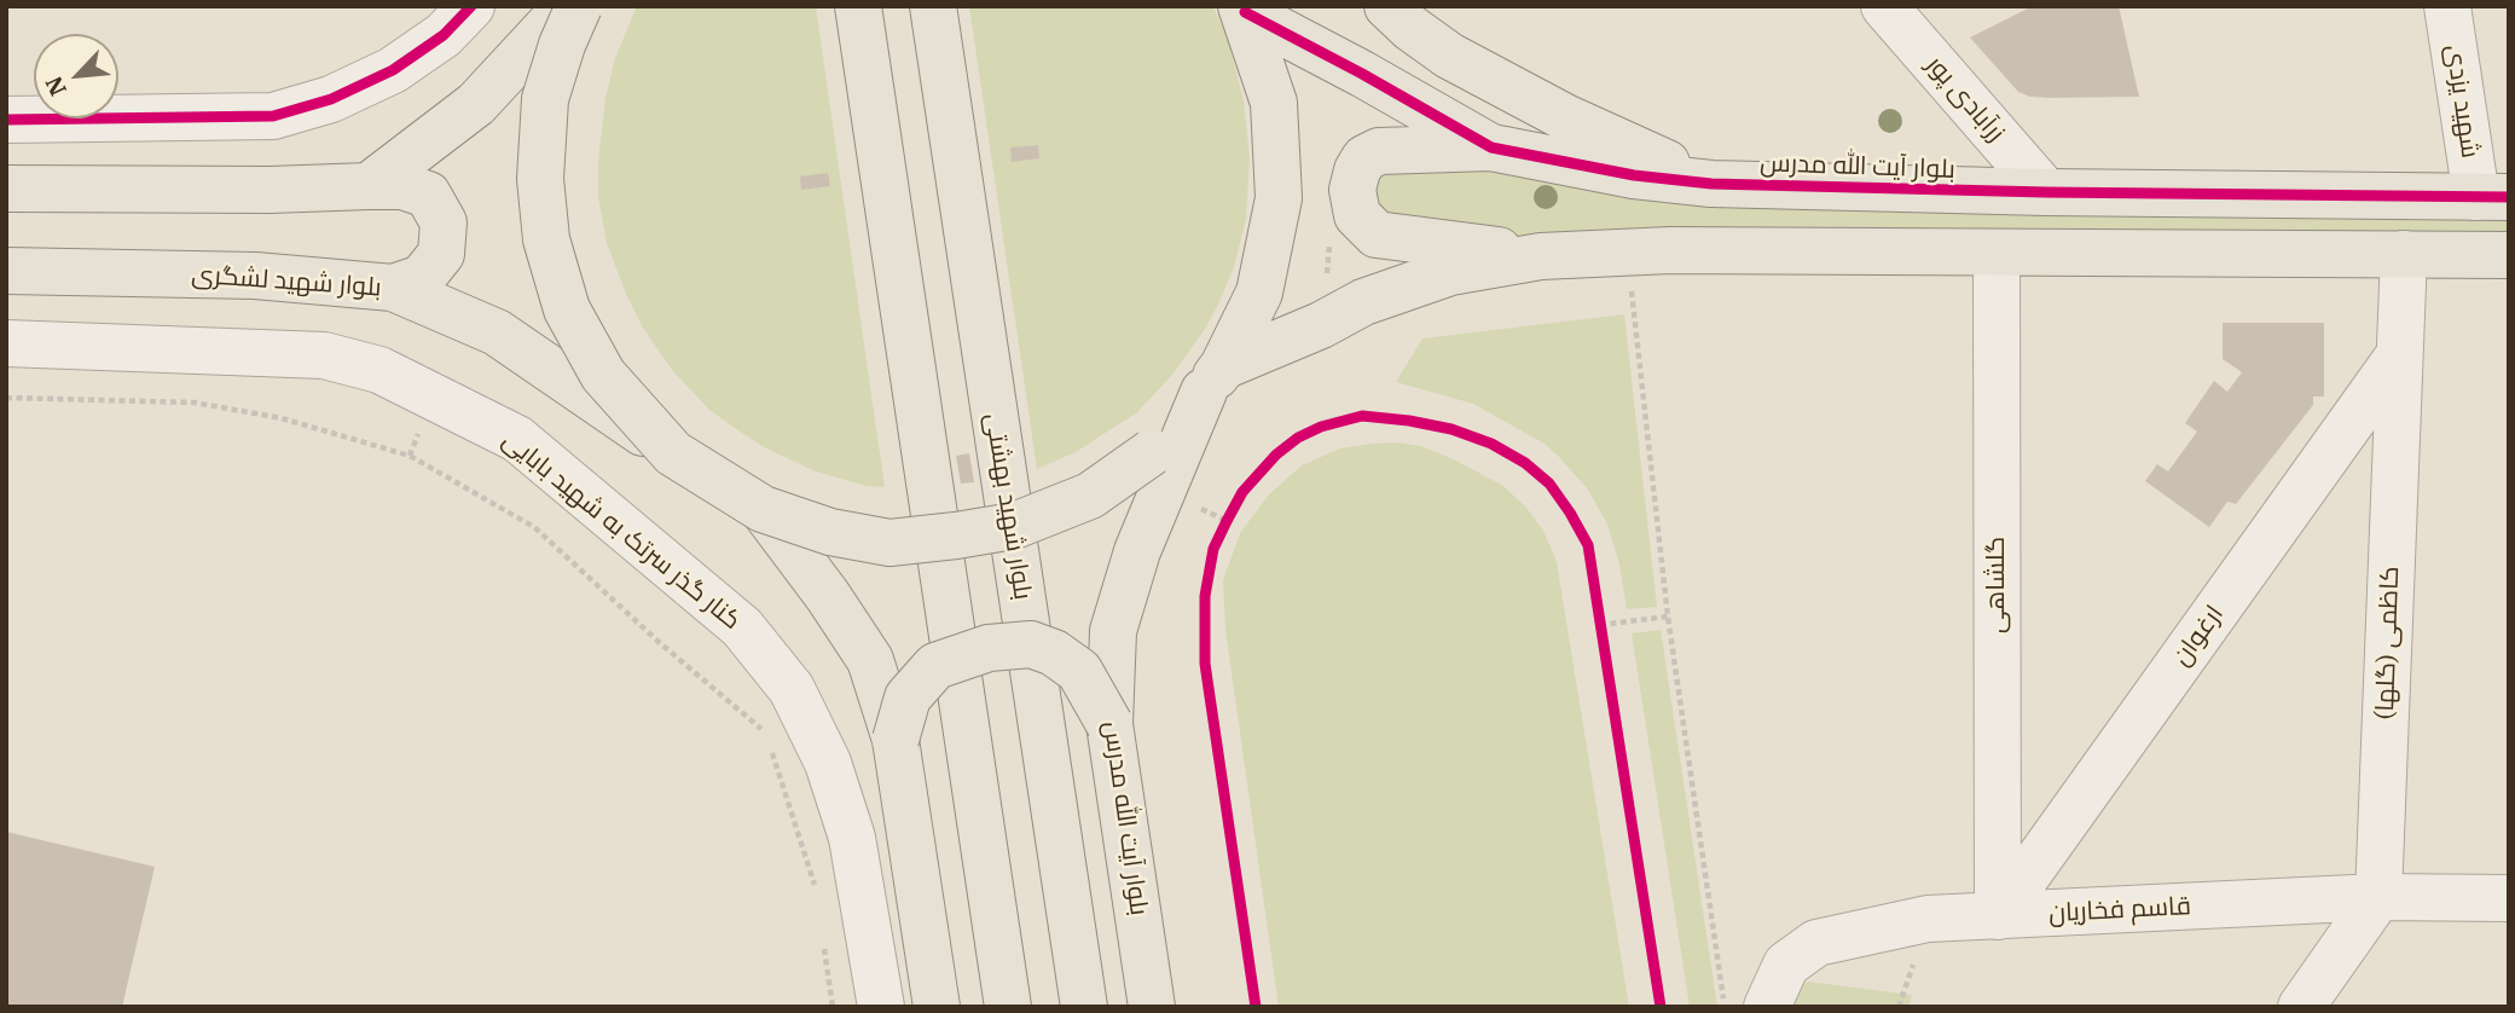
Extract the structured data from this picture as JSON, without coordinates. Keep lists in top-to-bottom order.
{
  "streets": {
    "main road": ["بلوار آیت الله مدرس", "بلوار شهید لشگری", "بلوار شهید بهشتی"],
    "street": [
      "زرآبادی پور",
      "شهید یزدی",
      "کنار گذر سرتک به شهید بابایی",
      "گلشاهی",
      "ارغوان",
      "کاظمی (گلها)",
      "قاسم فخاریان"
    ]
  },
  "crossings": [
    ["زرآبادی پور", "بلوار آیت الله مدرس"],
    ["شهید یزدی", "بلوار آیت الله مدرس"],
    ["گلشاهی", "ارغوان"],
    ["گلشاهی", "قاسم فخاریان"],
    ["ارغوان", "کاظمی (گلها)"],
    ["ارغوان", "قاسم فخاریان"],
    ["کاظمی (گلها)", "قاسم فخاریان"]
  ],
  "north": "bottom left"
}
